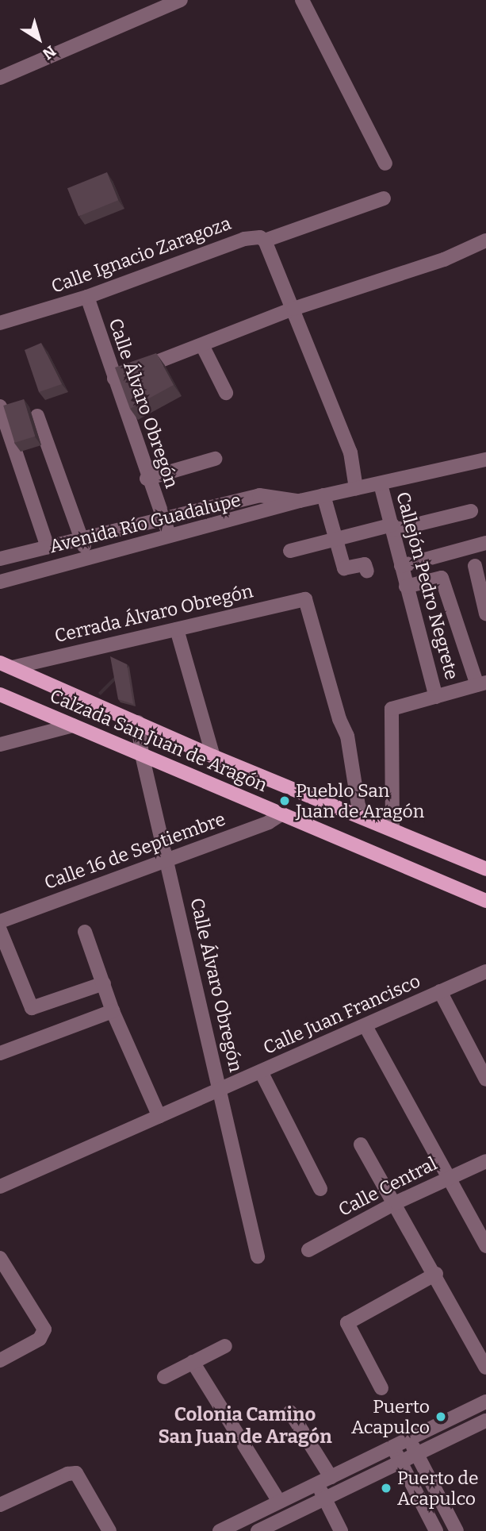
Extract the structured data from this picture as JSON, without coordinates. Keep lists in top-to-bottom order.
{
  "streets": {
    "main road": ["Calzada San Juan de Aragón"],
    "street": [
      "Calle Ignacio Zaragoza",
      "Calle Álvaro Obregón",
      "Avenida Río Guadalupe",
      "Callejón Pedro Negrete",
      "Cerrada Álvaro Obregón",
      "Calle 16 de Septiembre",
      "Calle Juan Francisco",
      "Calle Central"
    ]
  },
  "crossings": [
    ["Calle Ignacio Zaragoza", "Calle Álvaro Obregón"],
    ["Calle Álvaro Obregón", "Avenida Río Guadalupe"],
    ["Calle Álvaro Obregón", "Calzada San Juan de Aragón"],
    ["Calle Álvaro Obregón", "Calle 16 de Septiembre"],
    ["Calle Álvaro Obregón", "Calle Juan Francisco"],
    ["Avenida Río Guadalupe", "Callejón Pedro Negrete"],
    ["Callejón Pedro Negrete", "Calzada San Juan de Aragón"],
    ["Cerrada Álvaro Obregón", "Calzada San Juan de Aragón"],
    ["Calzada San Juan de Aragón", "Calle 16 de Septiembre"]
  ],
  "districts": ["Colonia Camino San Juan de Aragón"],
  "places": ["Pueblo San Juan de Aragón", "Puerto Acapulco", "Puerto de Acapulco"],
  "north": "bottom right"
}
